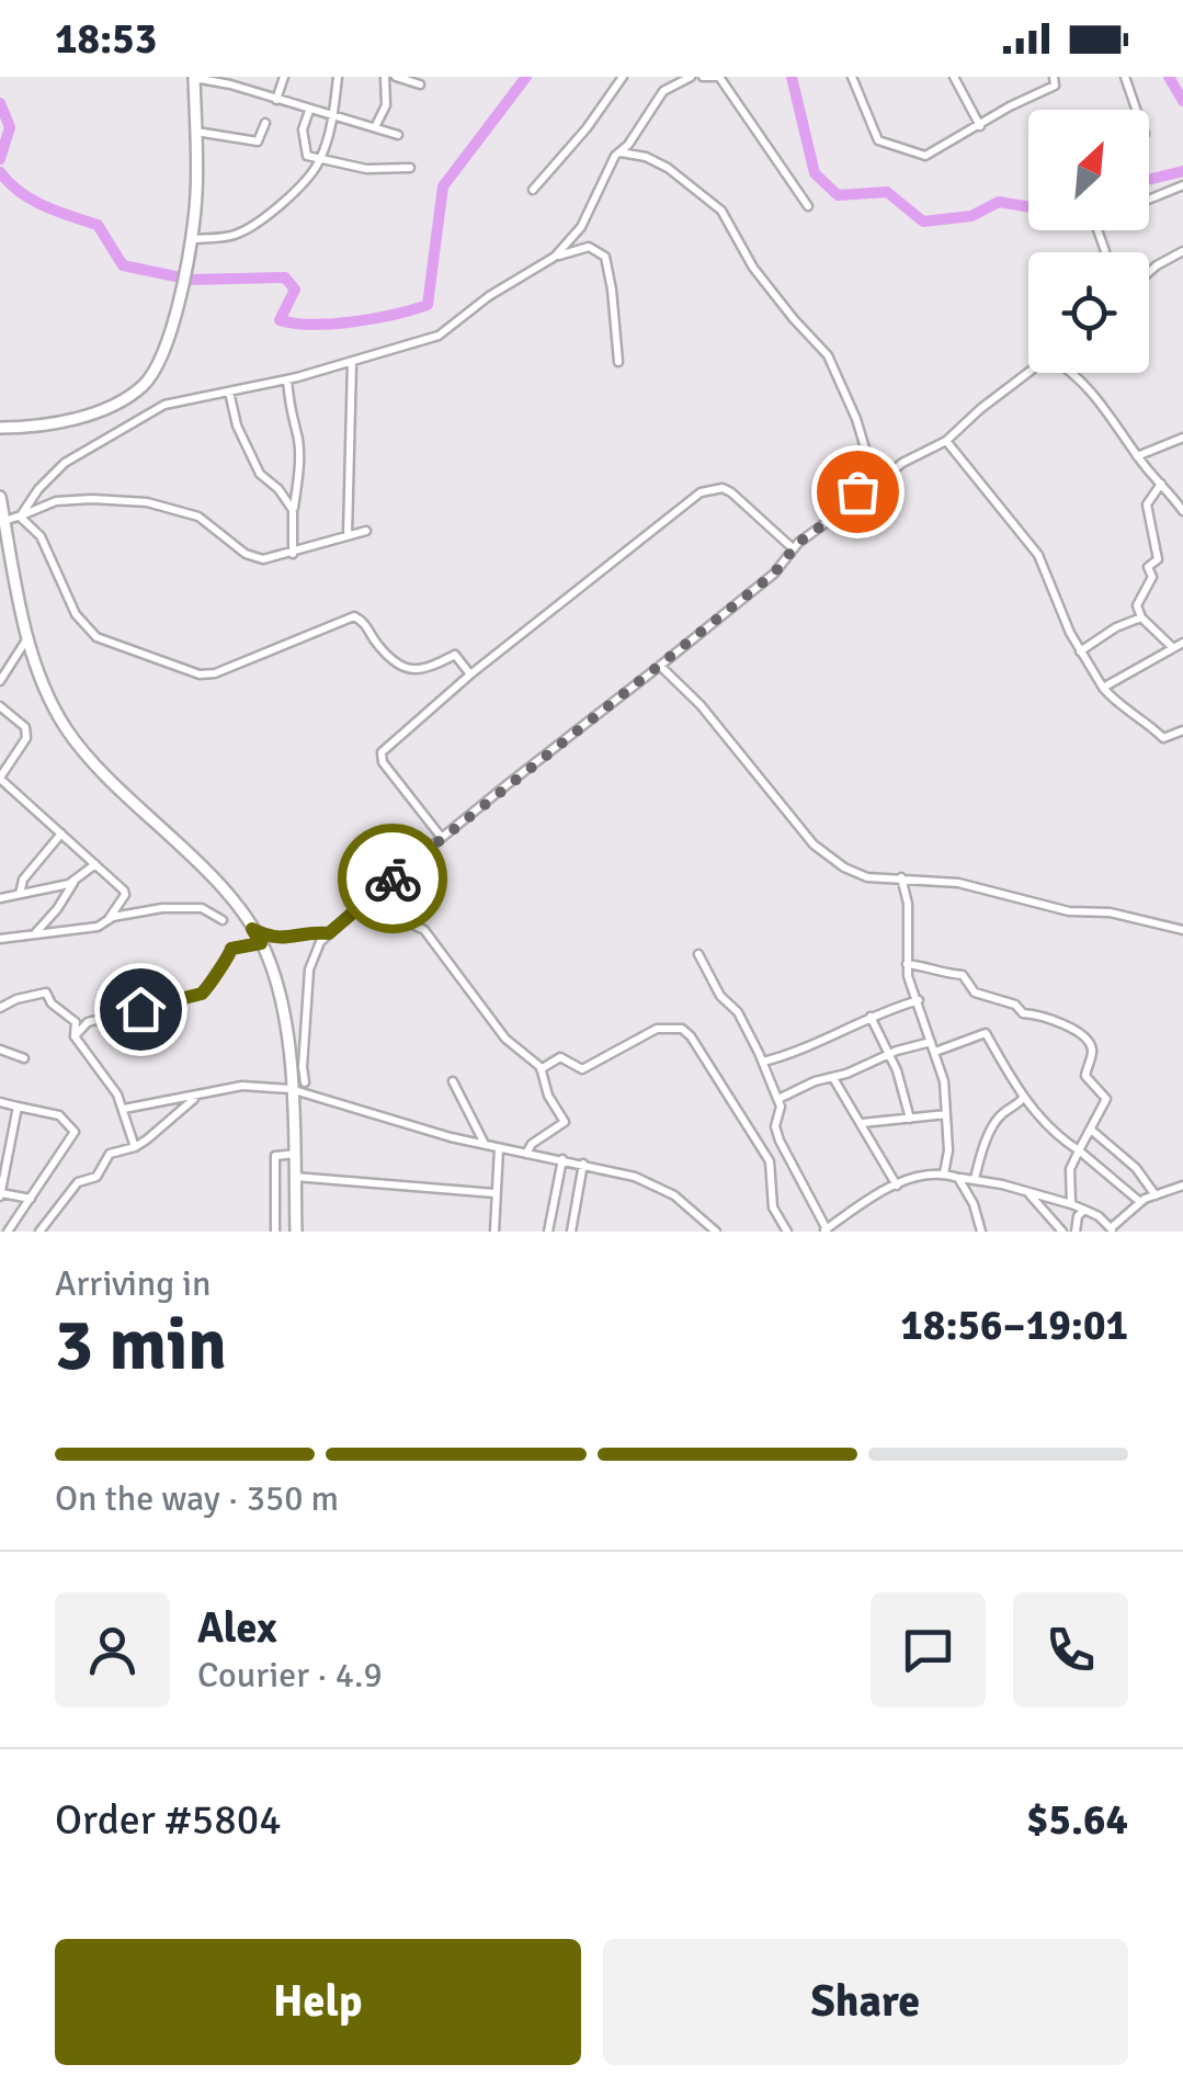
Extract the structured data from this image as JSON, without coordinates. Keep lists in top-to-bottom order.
{
  "north": "top right",
  "page": {
    "status": "18:53",
    "heading": ["3 min", "Arriving in", "18:56–19:01"],
    "panel": [
      "Alex",
      "Courier · 4.9",
      "Order #5804",
      "$5.64"
    ],
    "bar": "On the way · 350 m",
    "buttons": ["Help", "Share"]
  }
}
